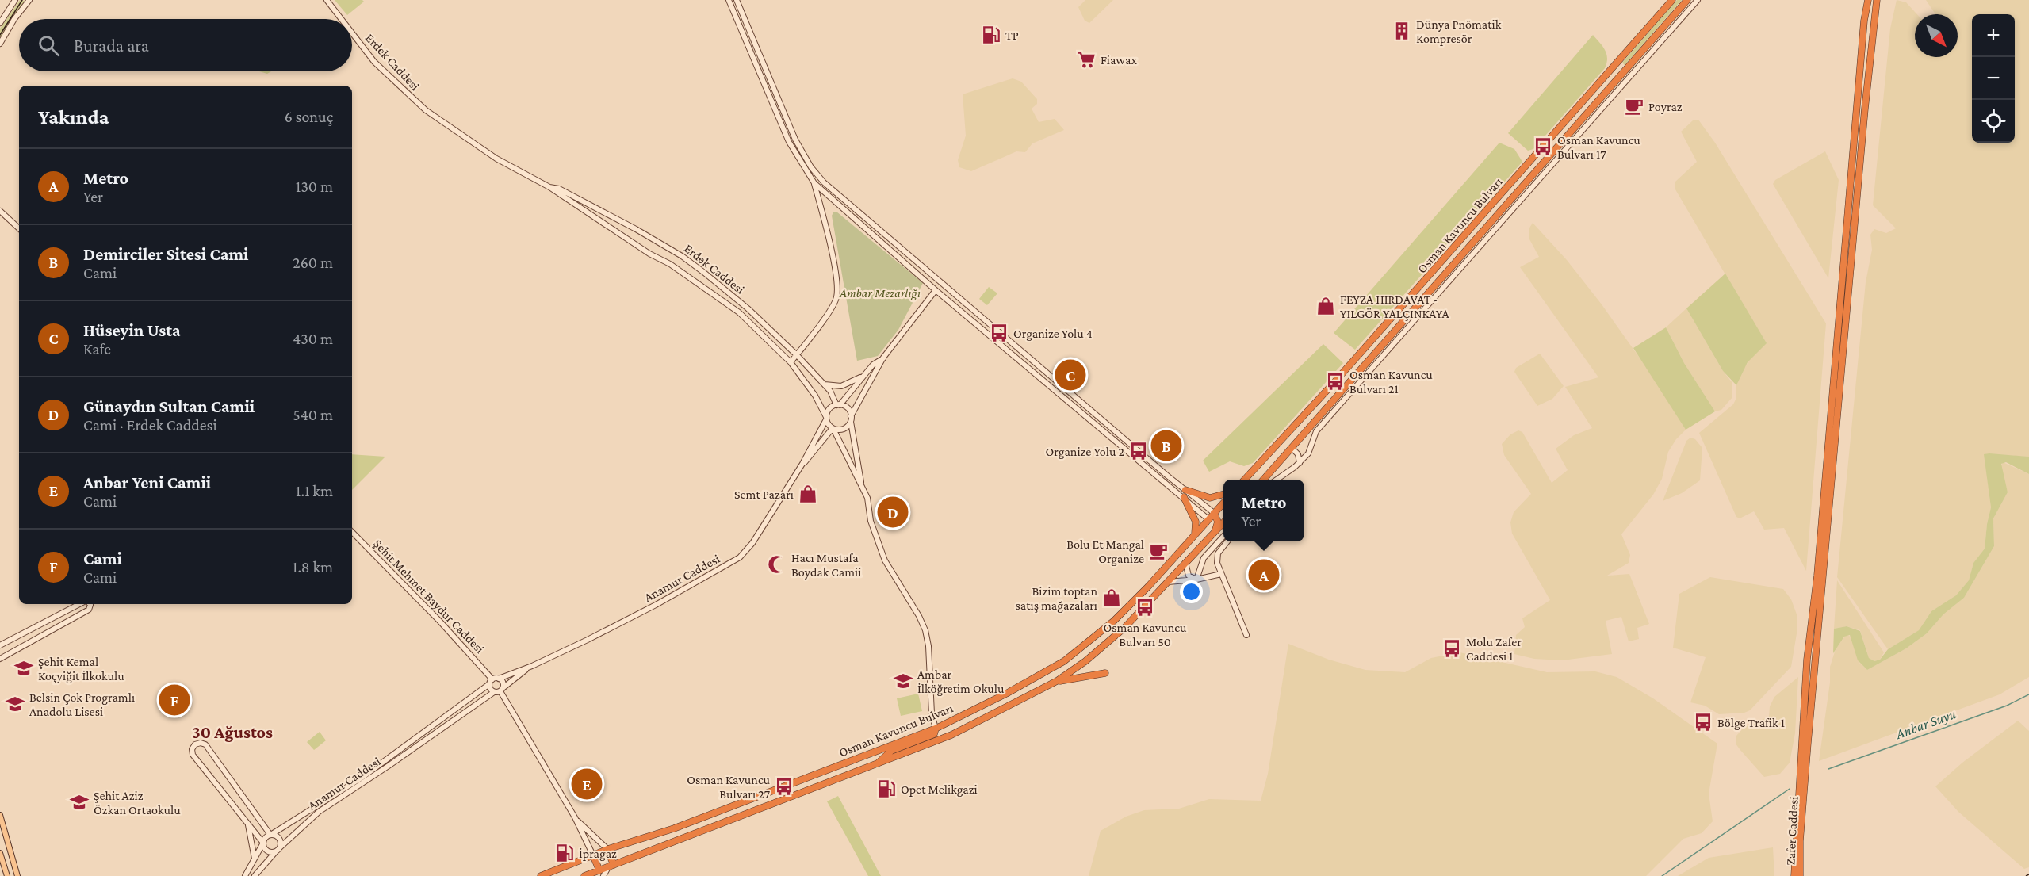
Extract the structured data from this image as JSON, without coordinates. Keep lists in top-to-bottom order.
{
  "streets": {
    "highway": ["Osman Kavuncu Bulvarı", "Zafer Caddesi"],
    "street": ["Erdek Caddesi", "Anamur Caddesi", "Şehit Mehmet Baydur Caddesi"]
  },
  "crossings": [
    ["Anamur Caddesi", "Şehit Mehmet Baydur Caddesi"]
  ],
  "districts": ["30 Ağustos"],
  "water": ["Anbar Suyu"],
  "parks": ["Ambar Mezarlığı"],
  "places": {
    "building": ["Dünya Pnömatik Kompresör"],
    "fuel station": ["TP", "Opet Melikgazi", "İpragaz"],
    "supermarket": ["Fiawax"],
    "cafe": ["Poyraz", "Bolu Et Mangal Organize"],
    "bus stop": [
      "Osman Kavuncu Bulvarı 17",
      "Organize Yolu 4",
      "Osman Kavuncu Bulvarı 21",
      "Organize Yolu 2",
      "Osman Kavuncu Bulvarı 50",
      "Molu Zafer Caddesi 1",
      "Bölge Trafik 1",
      "Osman Kavuncu Bulvarı 27"
    ],
    "shop": ["FEYZA HIRDAVAT - YILGÖR YALÇINKAYA", "Semt Pazarı", "Bizim toptan satış mağazaları"],
    "mosque": ["Hacı Mustafa Boydak Camii"],
    "school or university": [
      "Şehit Kemal Koçyiğit İlkokulu",
      "Ambar İlköğretim Okulu",
      "Belsin Çok Programlı Anadolu Lisesi",
      "Şehit Aziz Özkan Ortaokulu"
    ]
  },
  "north": "bottom right",
  "page": {
    "map_buttons": ["+", "−"],
    "search": "Burada ara",
    "heading": ["Yakında", "6 sonuç"],
    "list": [
      {
        "mark": "A",
        "name": "Metro",
        "note": "Yer",
        "value": "130 m"
      },
      {
        "mark": "B",
        "name": "Demirciler Sitesi Cami",
        "note": "Cami",
        "value": "260 m"
      },
      {
        "mark": "C",
        "name": "Hüseyin Usta",
        "note": "Kafe",
        "value": "430 m"
      },
      {
        "mark": "D",
        "name": "Günaydın Sultan Camii",
        "note": "Cami · Erdek Caddesi",
        "value": "540 m"
      },
      {
        "mark": "E",
        "name": "Anbar Yeni Camii",
        "note": "Cami",
        "value": "1.1 km"
      },
      {
        "mark": "F",
        "name": "Cami",
        "note": "Cami",
        "value": "1.8 km"
      }
    ],
    "pins": [
      "C",
      "B",
      "D",
      "A",
      "F",
      "E"
    ],
    "popup": ["Metro", "Yer"]
  }
}
